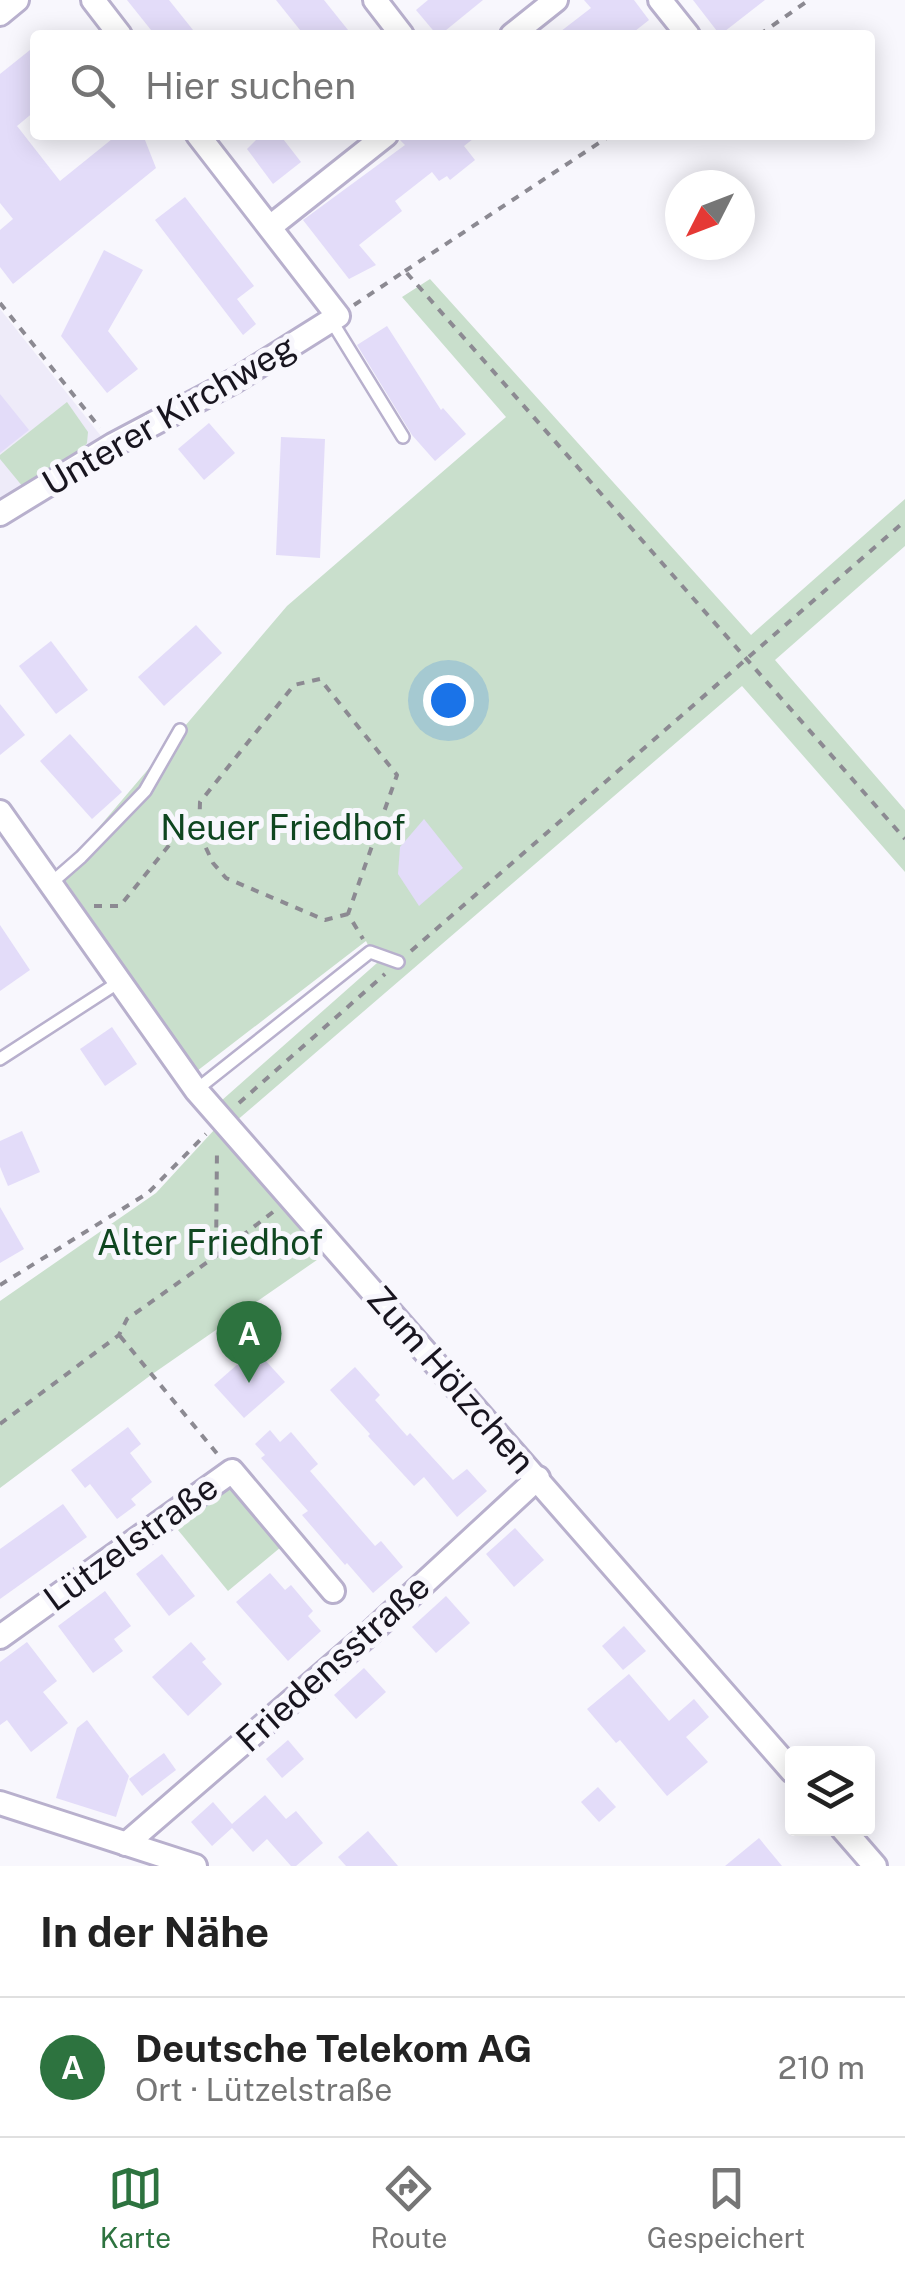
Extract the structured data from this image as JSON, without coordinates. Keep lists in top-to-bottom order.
{
  "streets": {
    "street": [
      "Unterer Kirchweg",
      "Zum Hölzchen",
      "Lützelstraße",
      "Friedensstraße"
    ]
  },
  "crossings": [
    ["Zum Hölzchen", "Friedensstraße"]
  ],
  "parks": ["Neuer Friedhof", "Alter Friedhof"],
  "north": "bottom left",
  "page": {
    "search": "Hier suchen",
    "pins": "A",
    "heading": "In der Nähe",
    "list": [
      {
        "mark": "A",
        "name": "Deutsche Telekom AG",
        "note": "Ort · Lützelstraße",
        "value": "210 m"
      }
    ],
    "nav": ["Karte", "Route", "Gespeichert"]
  }
}
